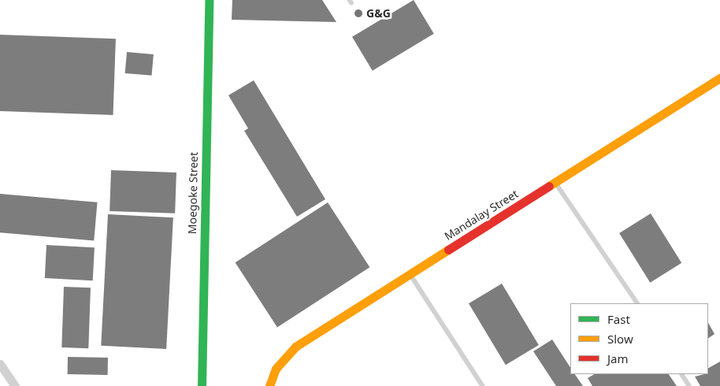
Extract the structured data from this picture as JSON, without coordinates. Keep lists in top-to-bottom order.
{
  "streets": {
    "street": ["Moegoke Street", "Mandalay Street"]
  },
  "places": ["G&G"],
  "legend": ["Fast", "Slow", "Jam"]
}
